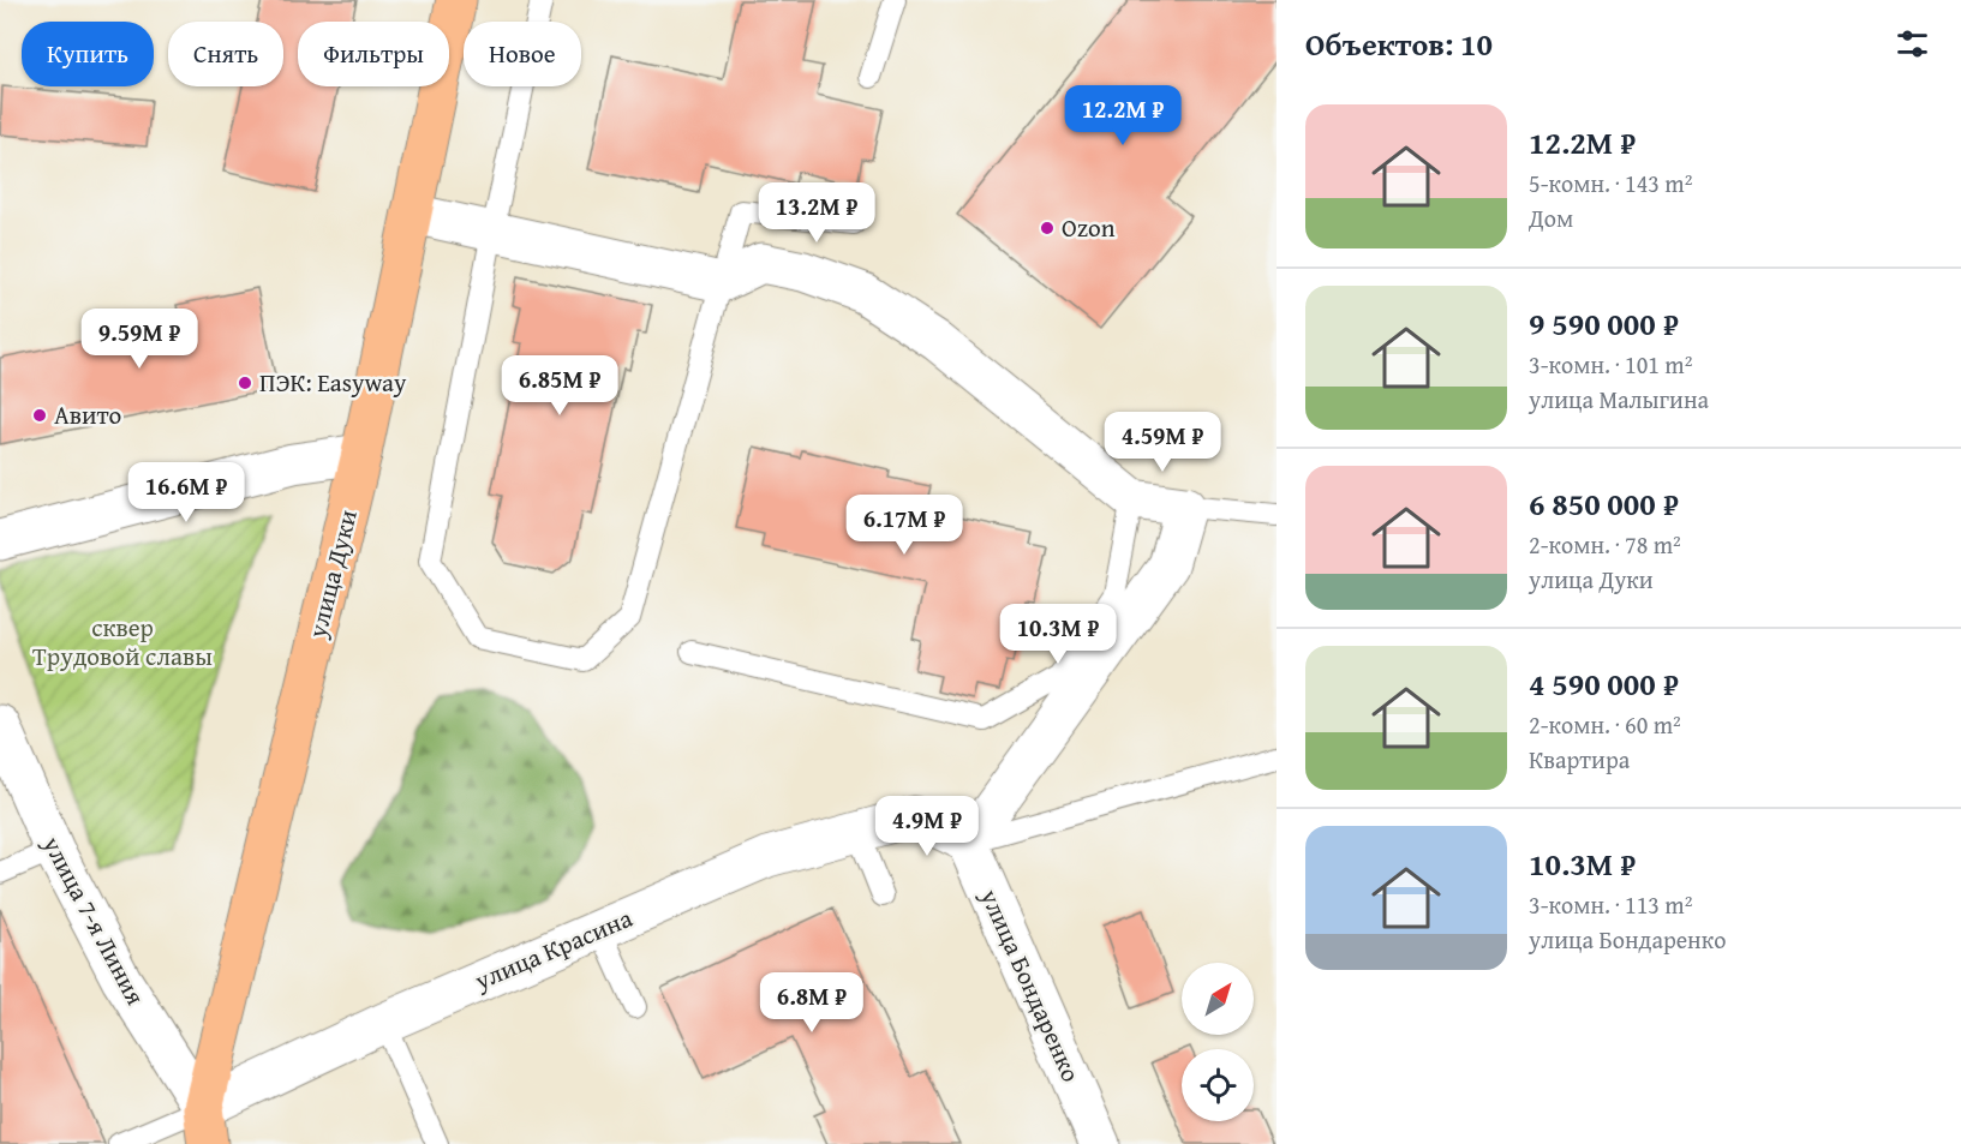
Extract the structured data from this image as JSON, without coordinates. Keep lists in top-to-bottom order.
{
  "streets": {
    "main road": ["улица Дуки"],
    "street": ["улица 7-я Линия", "улица Красина", "улица Бондаренко"]
  },
  "crossings": [
    ["улица Дуки", "улица 7-я Линия"],
    ["улица Дуки", "улица Красина"],
    ["улица 7-я Линия", "улица Красина"],
    ["улица Красина", "улица Бондаренко"]
  ],
  "parks": ["сквер Трудовой славы"],
  "places": ["Ozon", "ПЭК: Easyway", "Авито"],
  "north": "top right",
  "page": {
    "heading": "Объектов: 10",
    "chip": [
      "Купить",
      "Снять",
      "Фильтры",
      "Новое"
    ],
    "price": [
      "12.2M ₽",
      "13.2M ₽",
      "9.59M ₽",
      "6.85M ₽",
      "4.59M ₽",
      "16.6M ₽",
      "6.17M ₽",
      "10.3M ₽",
      "4.9M ₽",
      "6.8M ₽"
    ],
    "list": [
      {
        "name": "12.2M ₽",
        "note": "5-комн. · 143 m² · Дом"
      },
      {
        "name": "9 590 000 ₽",
        "note": "3-комн. · 101 m² · улица Малыгина"
      },
      {
        "name": "6 850 000 ₽",
        "note": "2-комн. · 78 m² · улица Дуки"
      },
      {
        "name": "4 590 000 ₽",
        "note": "2-комн. · 60 m² · Квартира"
      },
      {
        "name": "10.3M ₽",
        "note": "3-комн. · 113 m² · улица Бондаренко"
      }
    ]
  }
}
